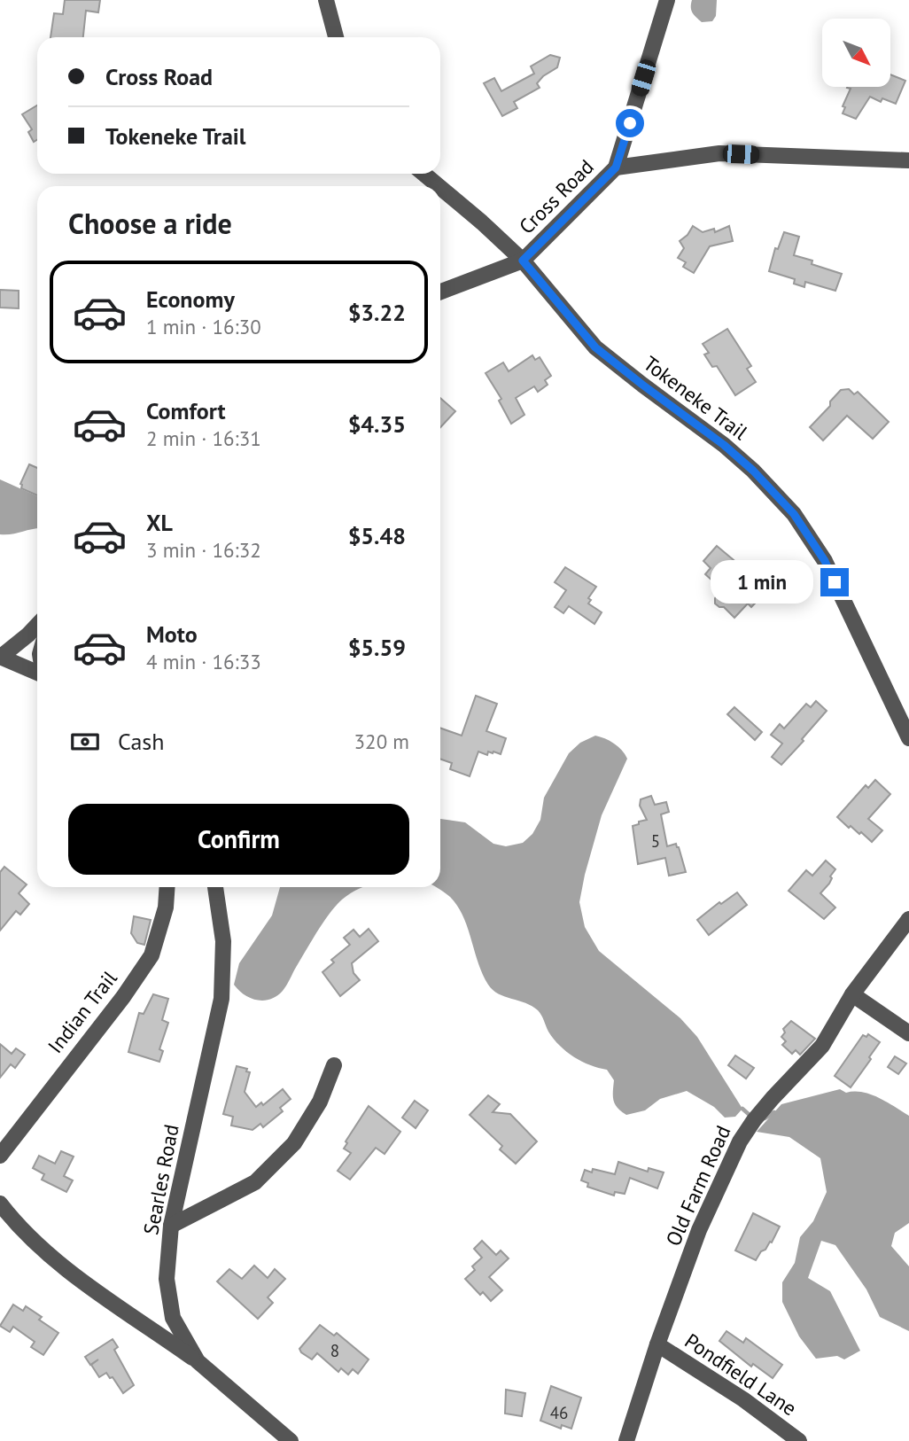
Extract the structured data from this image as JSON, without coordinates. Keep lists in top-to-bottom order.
{
  "streets": {
    "street": [
      "Cross Road",
      "Tokeneke Trail",
      "Indian Trail",
      "Searles Road",
      "Old Farm Road",
      "Pondfield Lane"
    ]
  },
  "crossings": [
    ["Cross Road", "Tokeneke Trail"],
    ["Old Farm Road", "Pondfield Lane"]
  ],
  "house_numbers": ["5", "8", "46"],
  "north": "bottom right",
  "page": {
    "banner": ["Cross Road", "Tokeneke Trail"],
    "heading": "Choose a ride",
    "list": [
      {
        "name": "Economy",
        "note": "1 min · 16:30",
        "value": "$3.22"
      },
      {
        "name": "Comfort",
        "note": "2 min · 16:31",
        "value": "$4.35"
      },
      {
        "name": "XL",
        "note": "3 min · 16:32",
        "value": "$5.48"
      },
      {
        "name": "Moto",
        "note": "4 min · 16:33",
        "value": "$5.59"
      }
    ],
    "bubble": "1 min",
    "pay": ["Cash", "320 m"],
    "buttons": "Confirm"
  }
}
